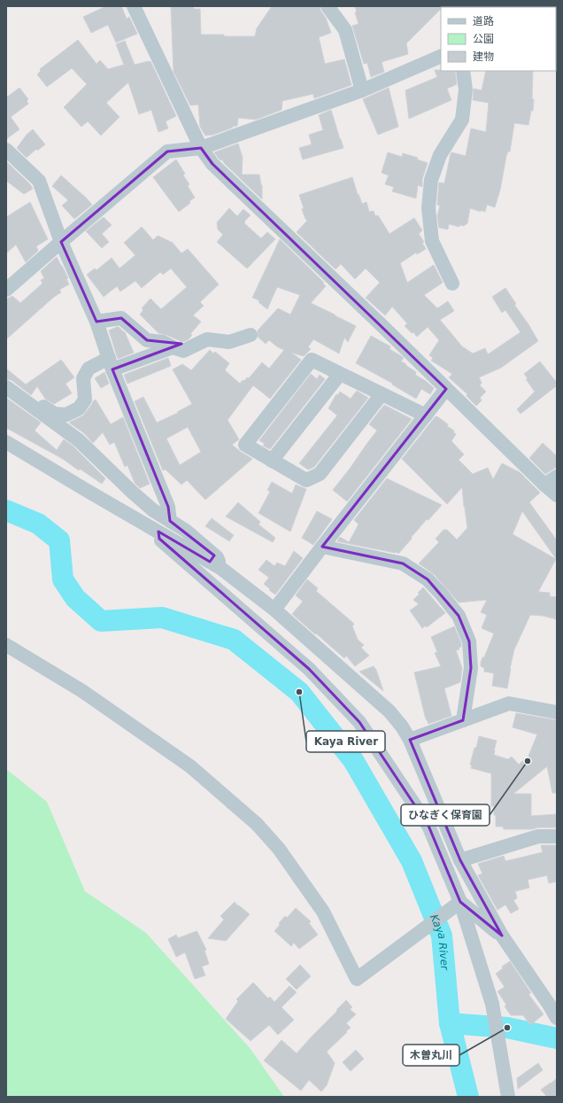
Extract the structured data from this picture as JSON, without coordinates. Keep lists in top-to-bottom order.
{
  "water": ["Kaya River"],
  "places": ["Kaya River", "ひなぎく保育園", "木曽丸川"],
  "legend": ["道路", "公園", "建物"]
}
